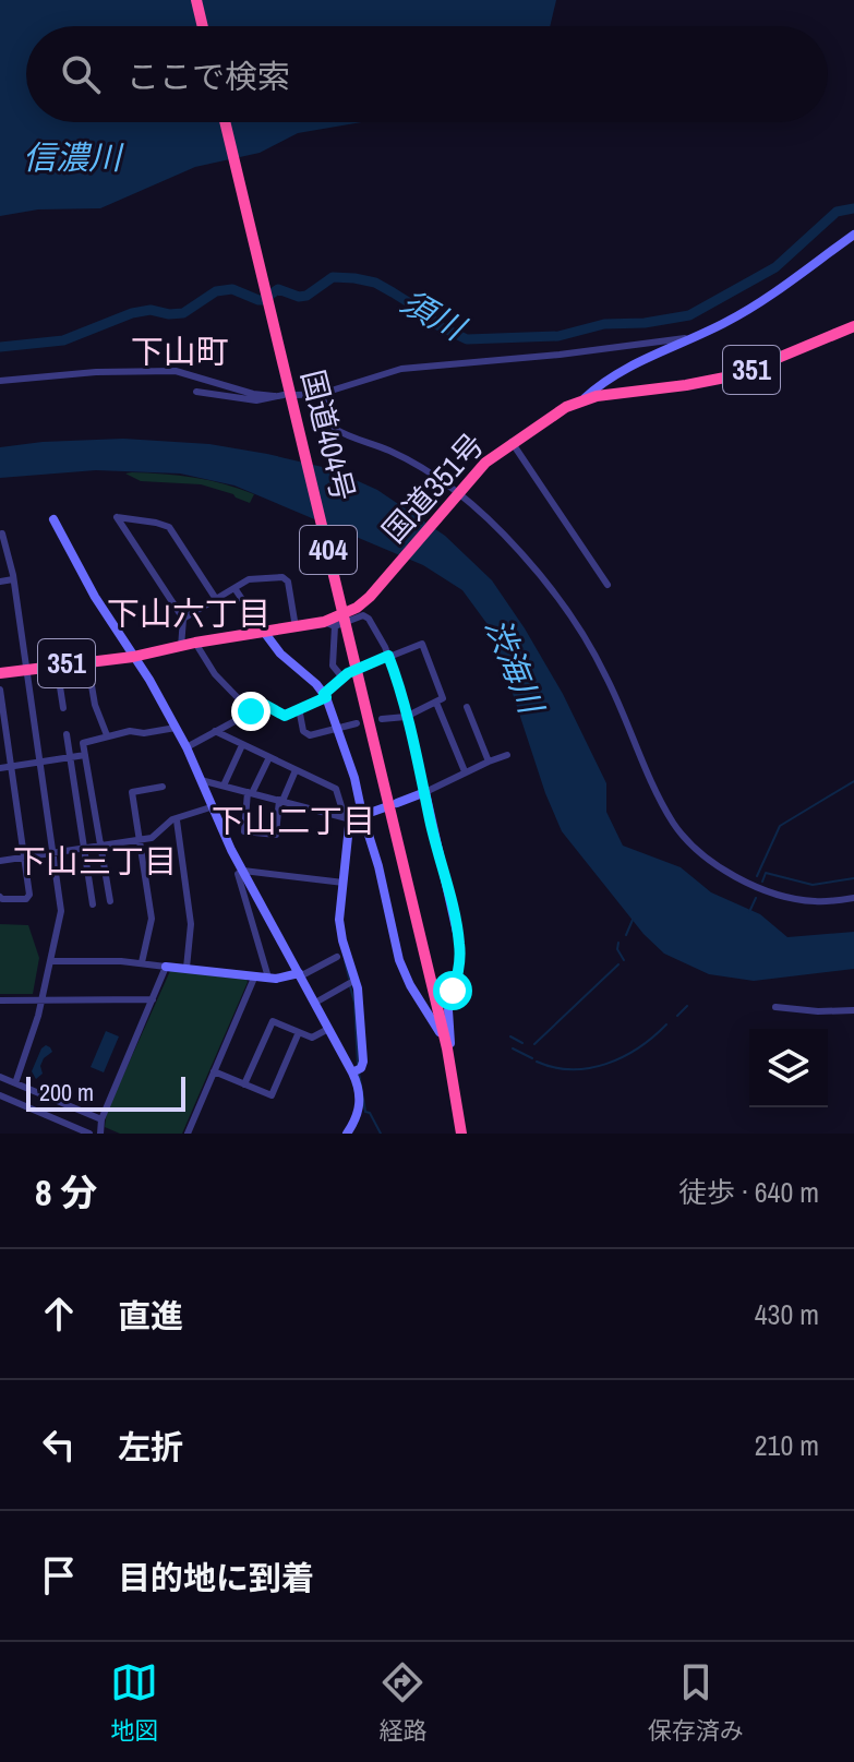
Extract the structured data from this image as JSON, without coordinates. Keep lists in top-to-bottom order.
{
  "streets": {
    "highway": [
      "351",
      "国道404号",
      "国道351号",
      "404"
    ]
  },
  "districts": [
    "下山町",
    "下山六丁目",
    "下山二丁目",
    "下山三丁目"
  ],
  "water": ["信濃川", "須川", "渋海川"],
  "scale_bar": "200 m",
  "page": {
    "search": "ここで検索",
    "scale": "200 m",
    "heading": ["8 分", "徒歩 · 640 m"],
    "list": [
      ["直進", "430 m"],
      ["左折", "210 m"],
      "目的地に到着"
    ],
    "nav": ["地図", "経路", "保存済み"]
  }
}
